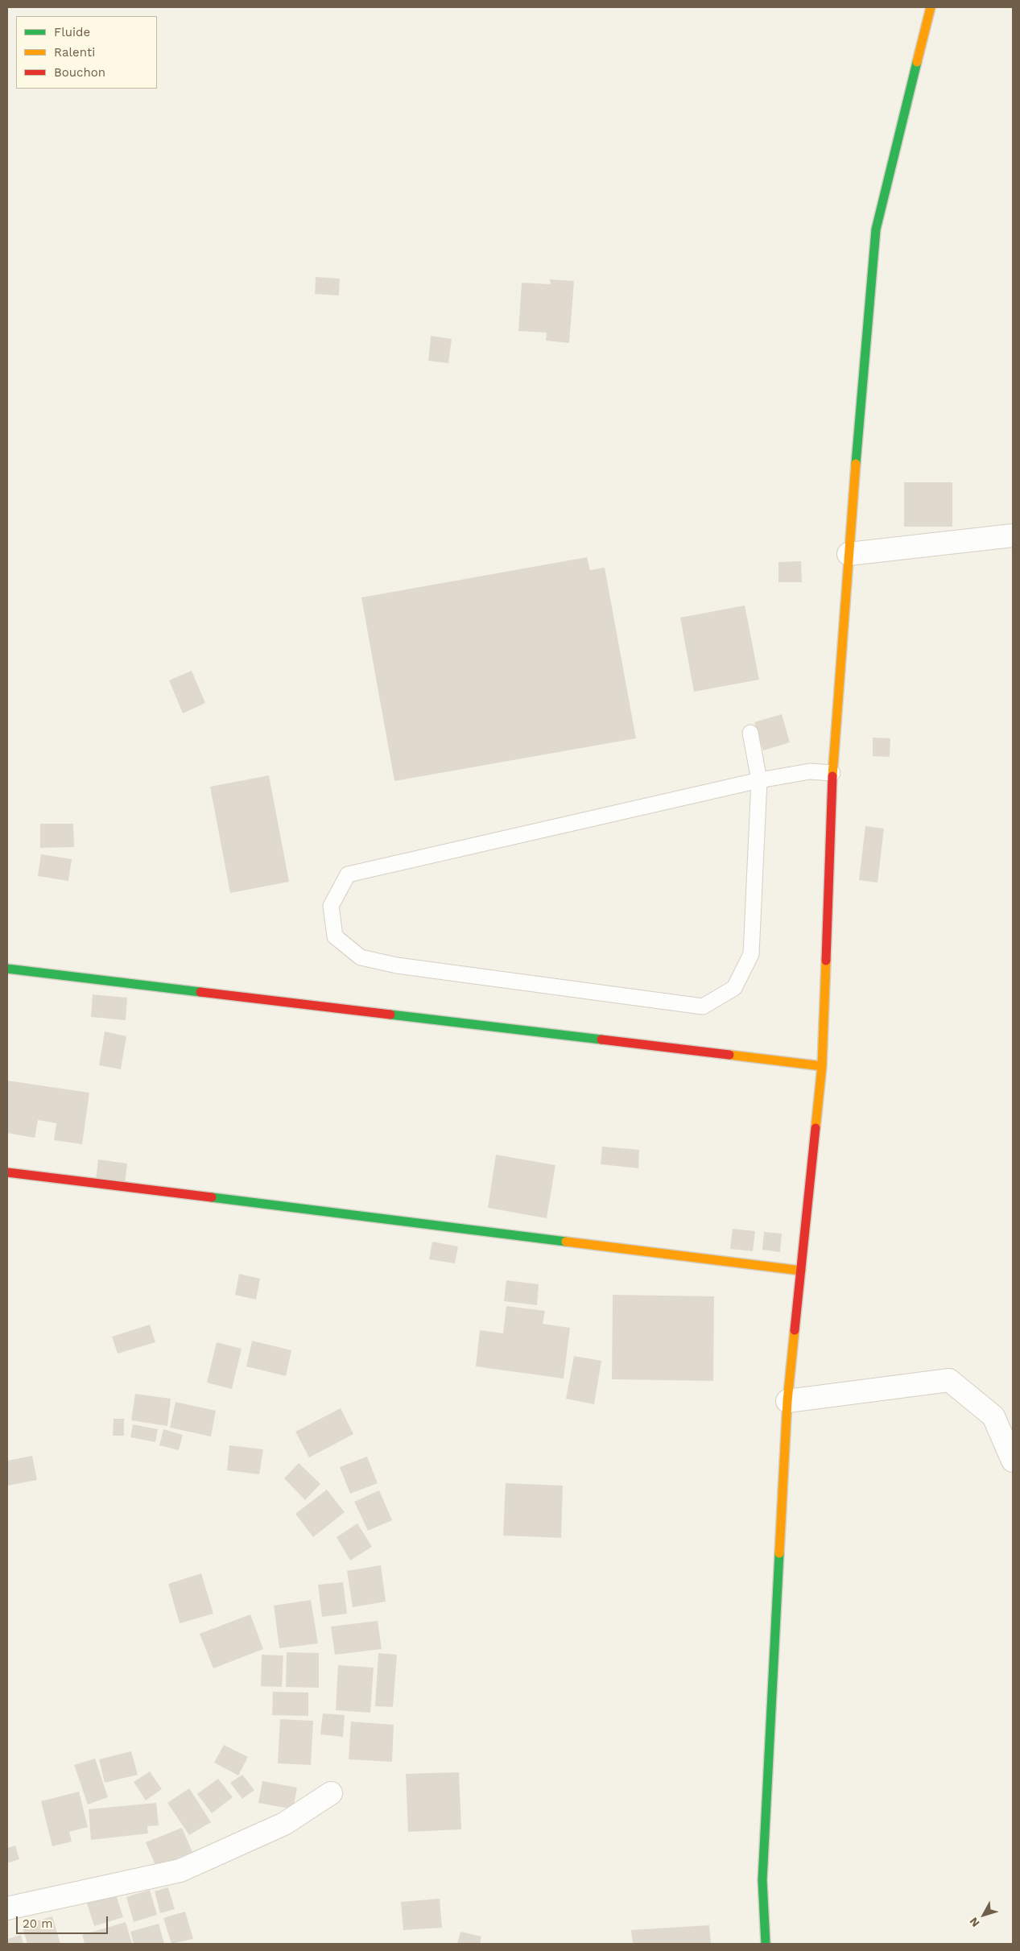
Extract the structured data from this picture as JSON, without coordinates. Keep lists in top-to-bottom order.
{
  "legend": ["Fluide", "Ralenti", "Bouchon"],
  "scale_bar": "20 m",
  "north": "bottom left"
}
